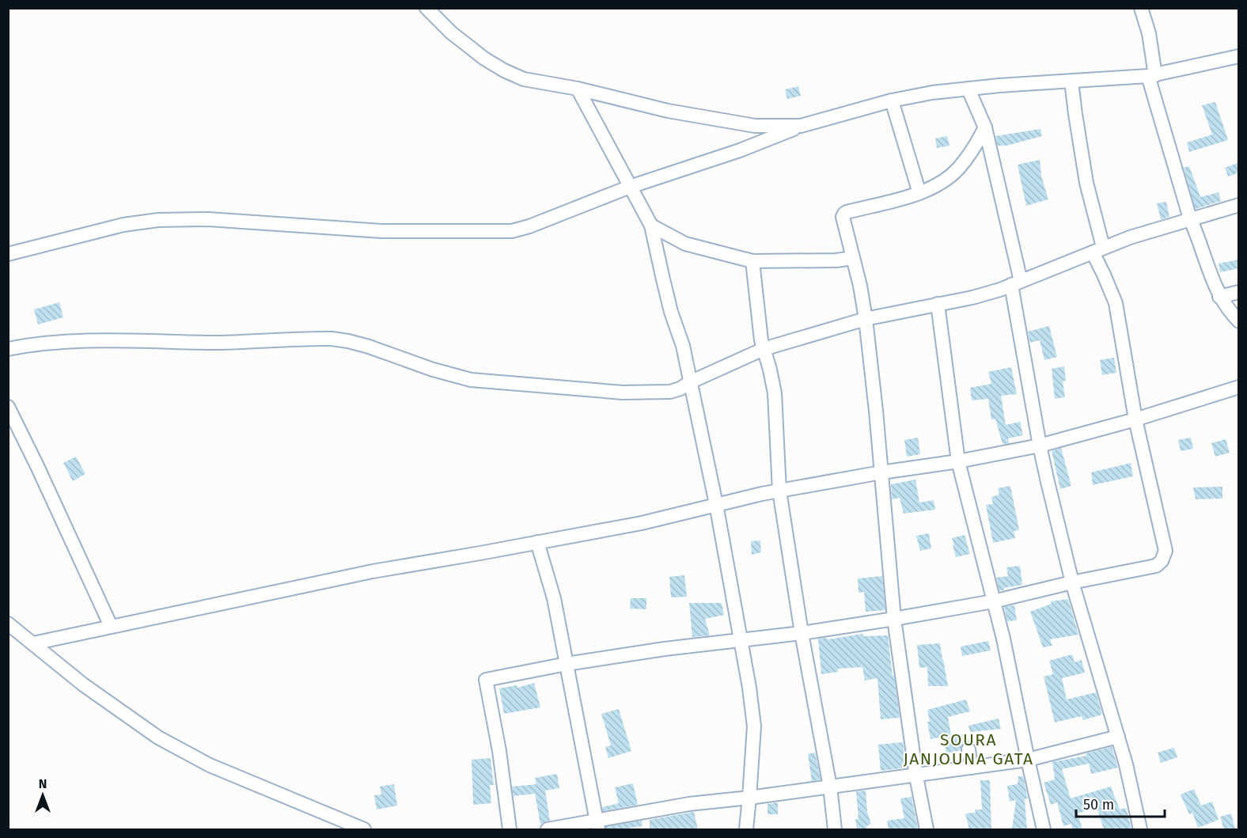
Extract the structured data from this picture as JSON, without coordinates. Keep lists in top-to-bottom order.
{
  "districts": ["SOURA JANJOUNA GATA"],
  "scale_bar": "50 m",
  "north": "top"
}
